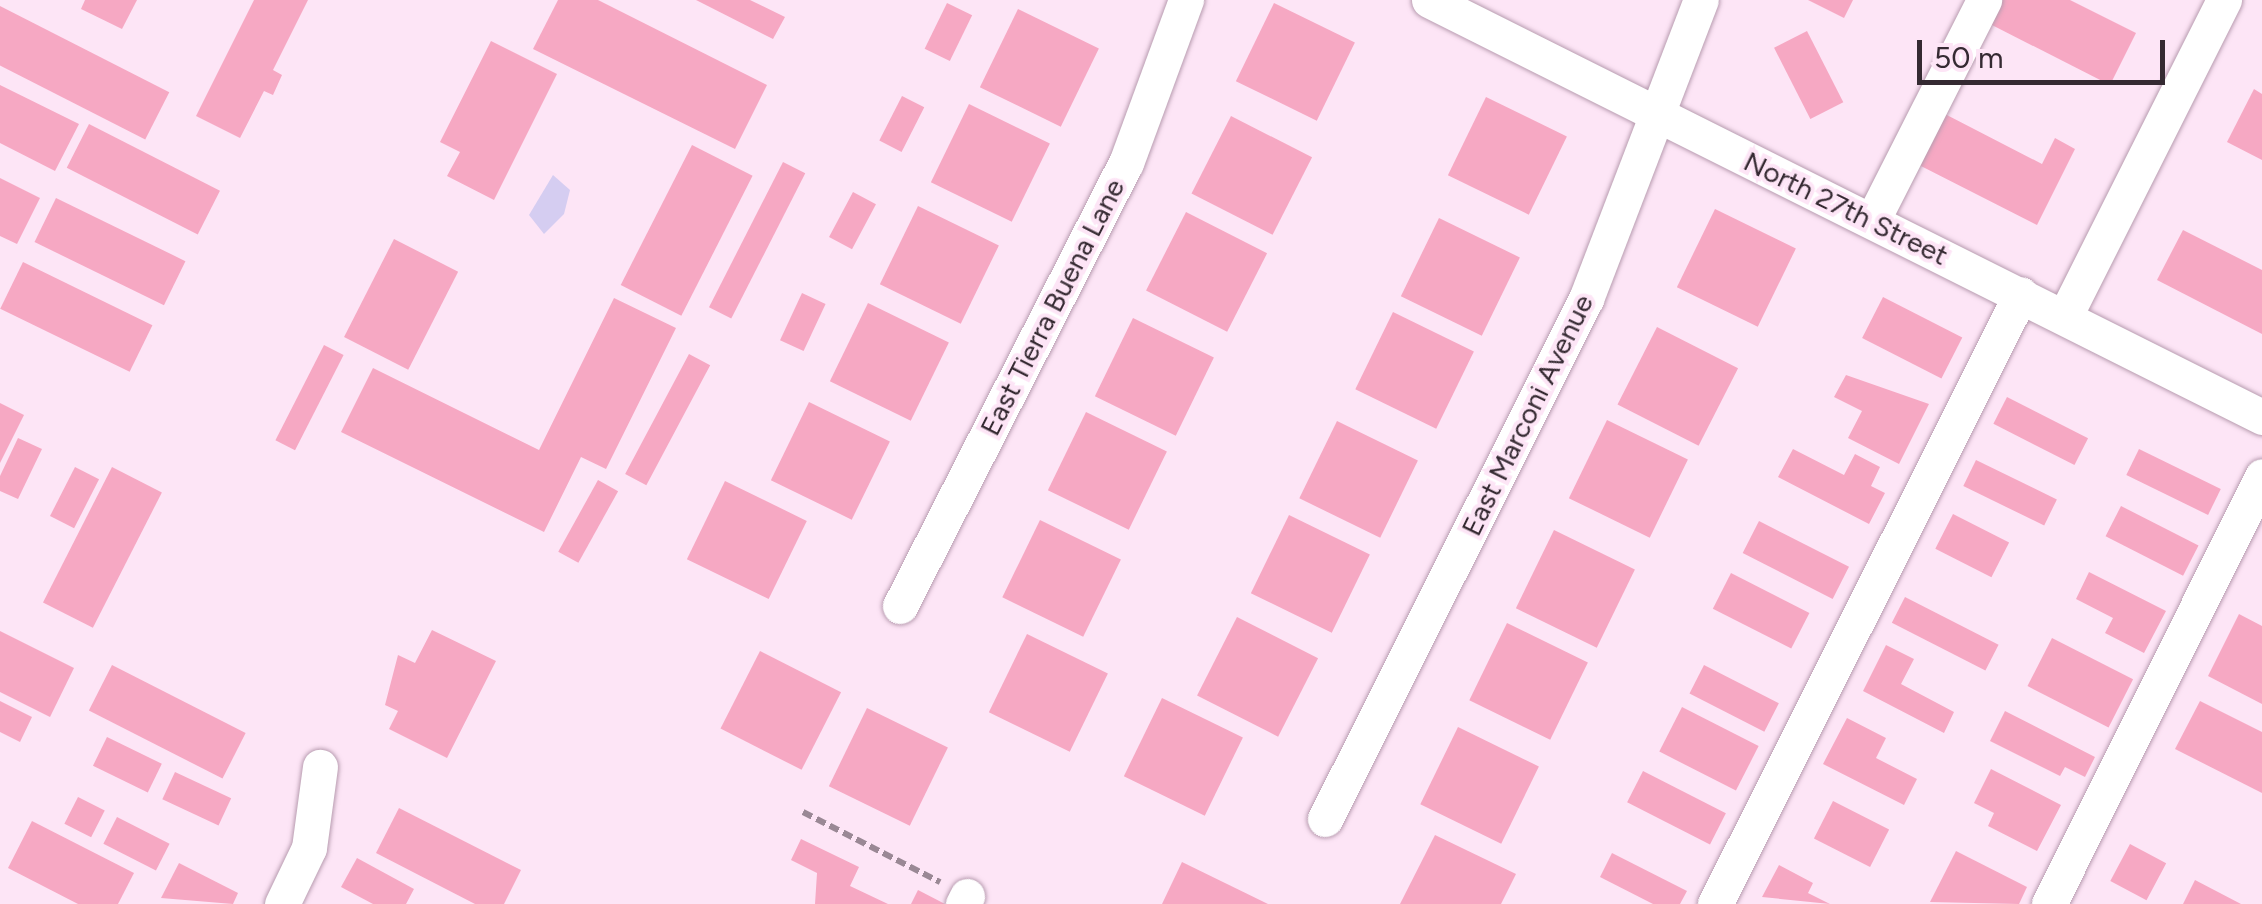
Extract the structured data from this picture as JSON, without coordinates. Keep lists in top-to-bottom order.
{
  "streets": {
    "street": ["North 27th Street", "East Tierra Buena Lane", "East Marconi Avenue"]
  },
  "crossings": [
    ["North 27th Street", "East Marconi Avenue"]
  ],
  "scale_bar": "50 m"
}
